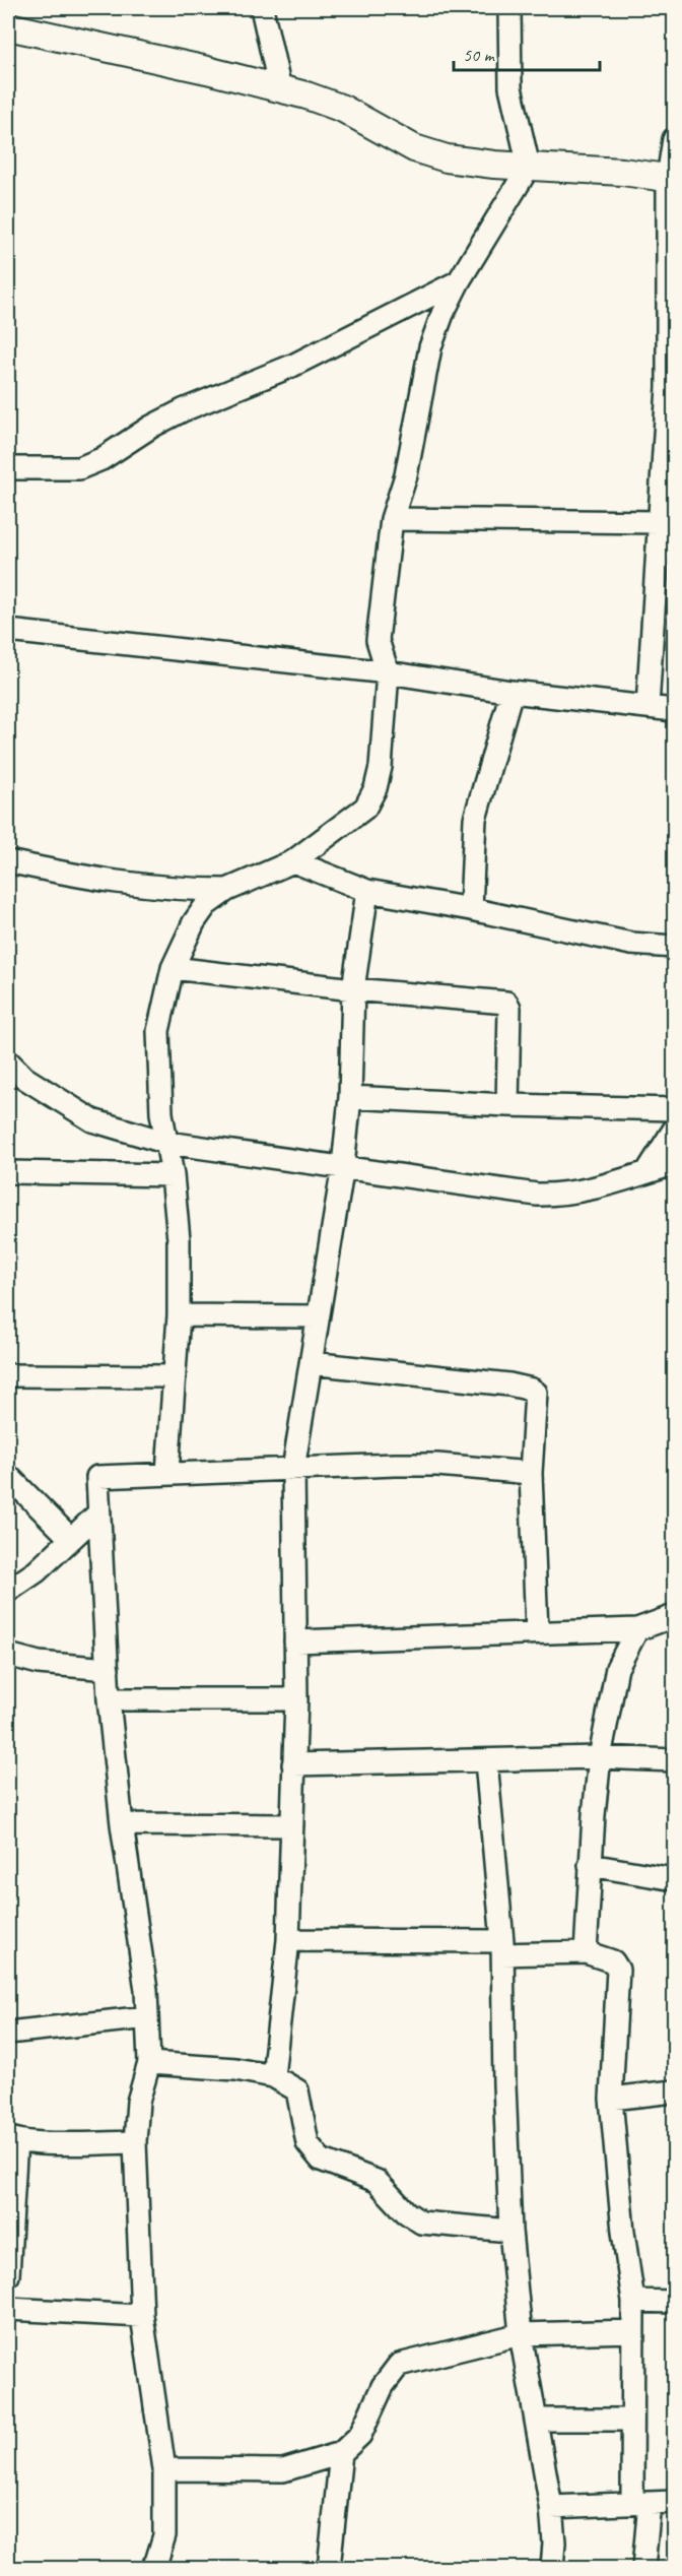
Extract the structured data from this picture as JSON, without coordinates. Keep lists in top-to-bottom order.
{
  "scale_bar": "50 m"
}
